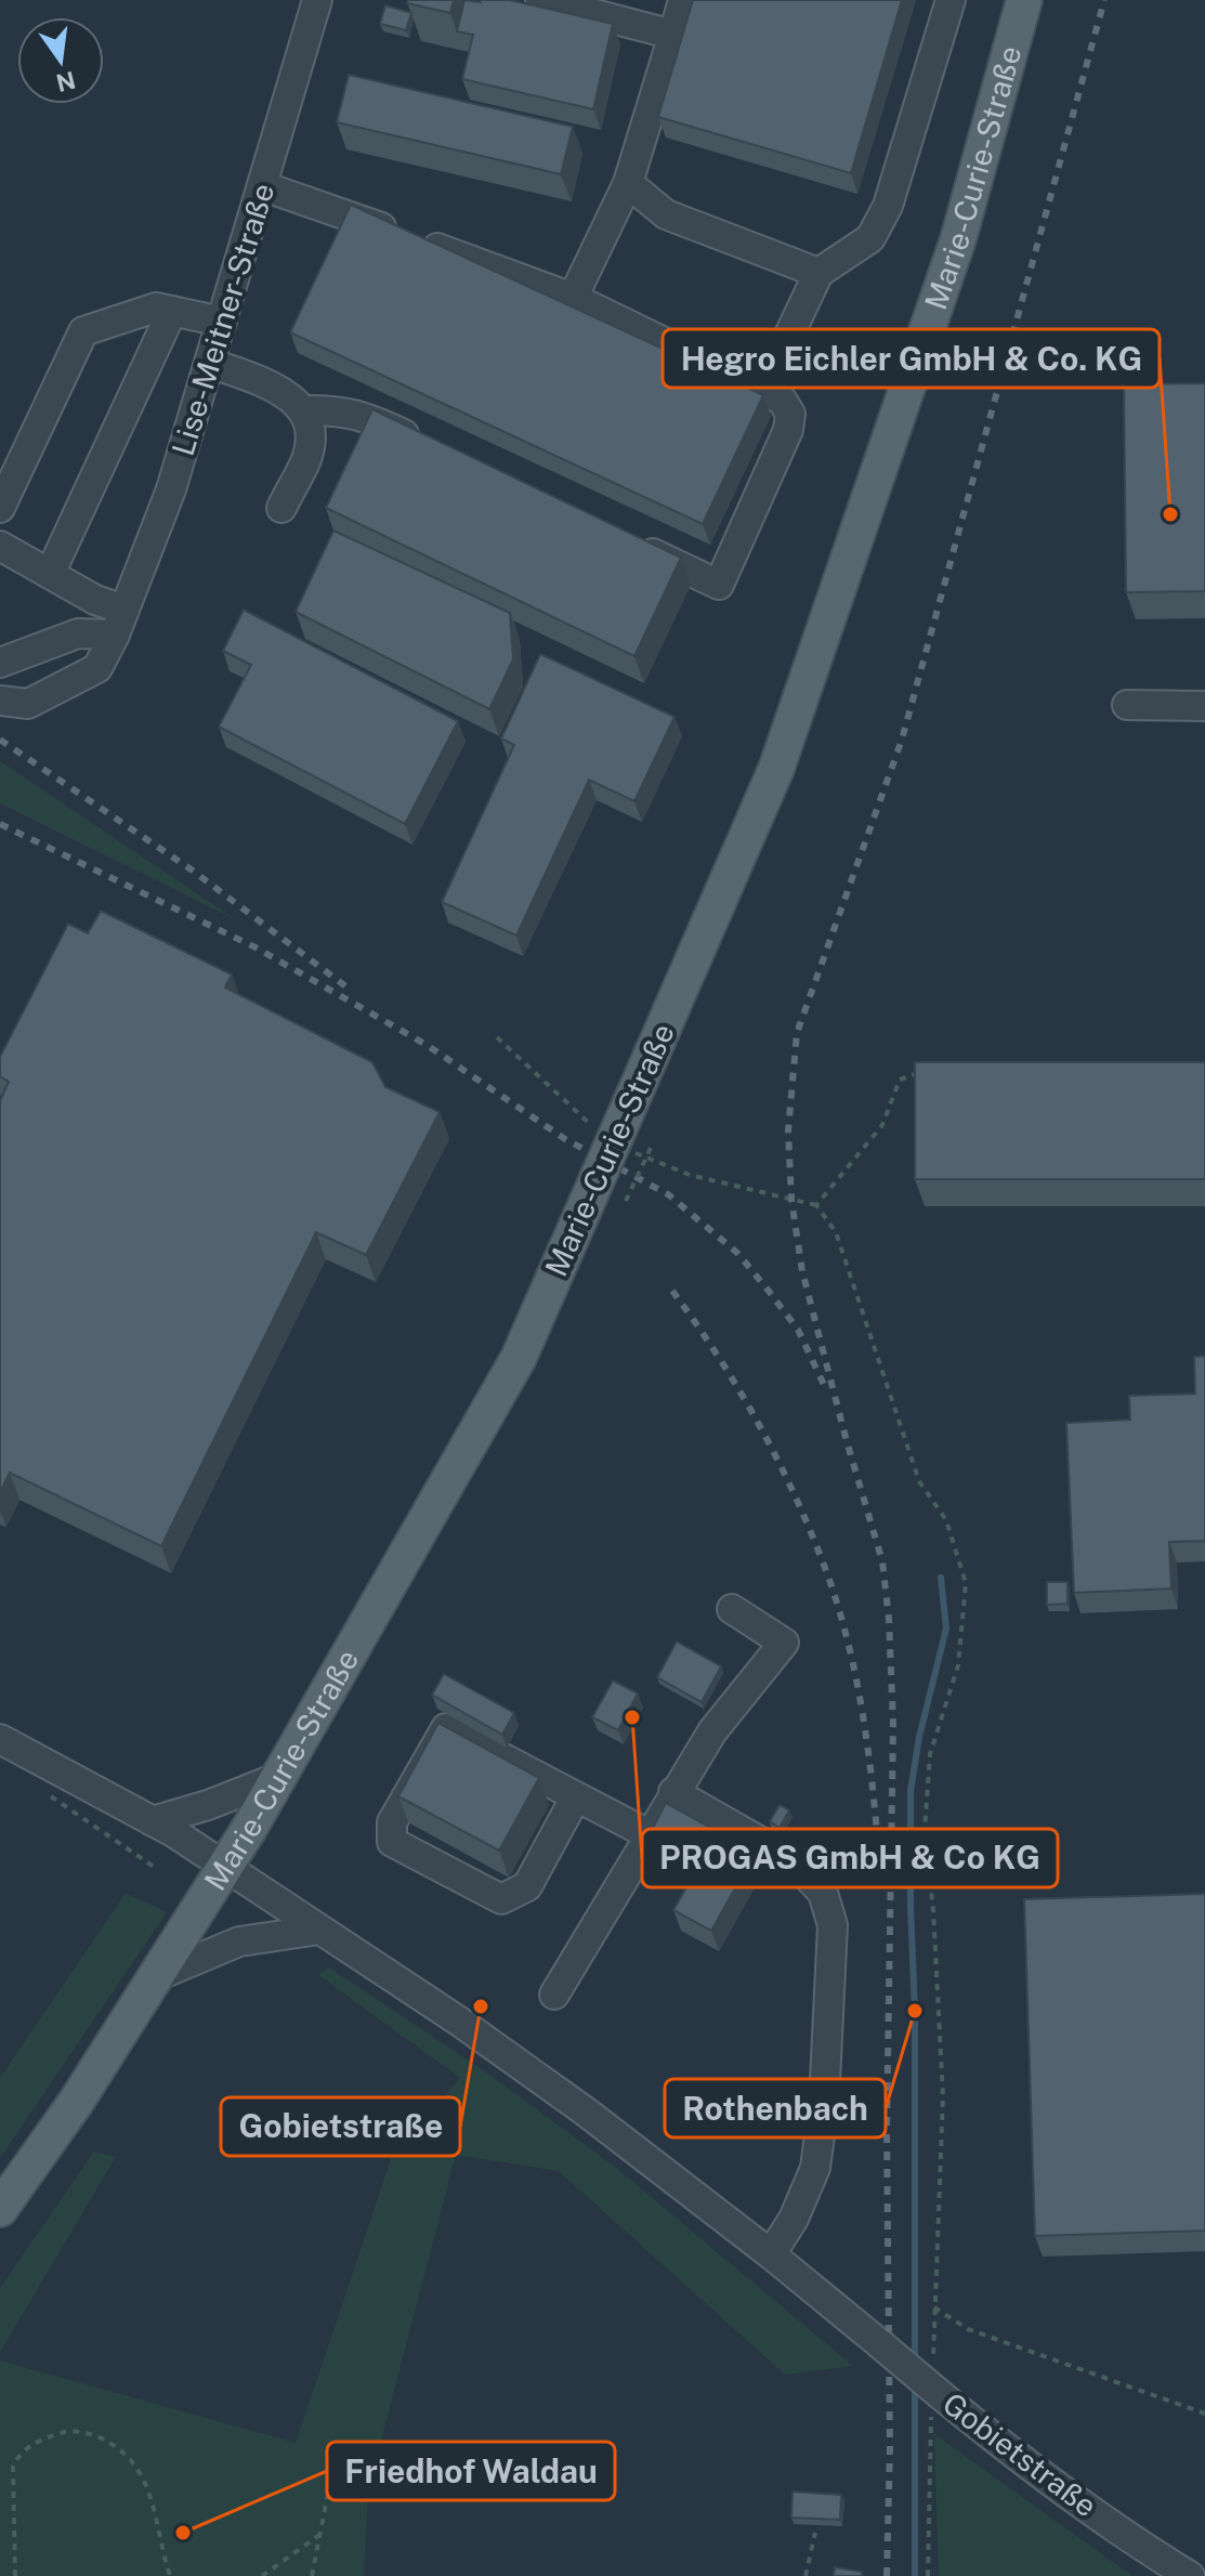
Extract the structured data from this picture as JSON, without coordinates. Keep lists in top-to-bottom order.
{
  "streets": {
    "main road": ["Marie-Curie-Straße"],
    "street": ["Lise-Meitner-Straße", "Gobietstraße"]
  },
  "crossings": [
    ["Marie-Curie-Straße", "Gobietstraße"]
  ],
  "places": [
    "Hegro Eichler GmbH & Co. KG",
    "PROGAS GmbH & Co KG",
    "Gobietstraße",
    "Rothenbach",
    "Friedhof Waldau"
  ],
  "north": "bottom"
}
